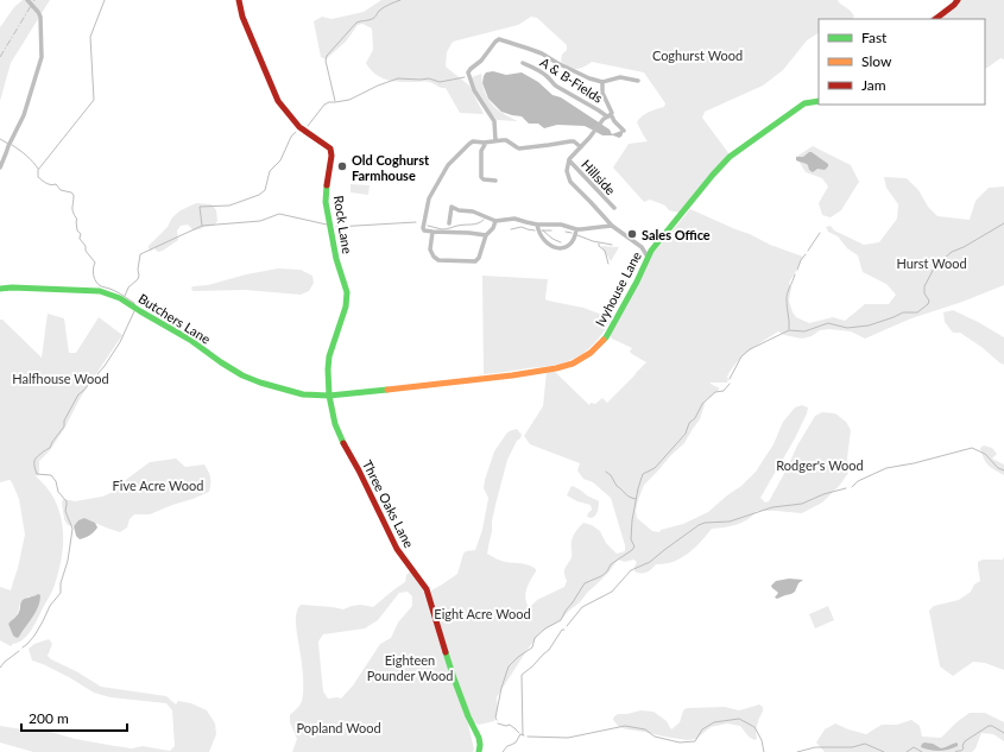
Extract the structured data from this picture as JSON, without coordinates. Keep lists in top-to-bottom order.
{
  "streets": {
    "street": [
      "A & B-Fields",
      "Hillside",
      "Rock Lane",
      "Ivyhouse Lane",
      "Butchers Lane",
      "Three Oaks Lane"
    ]
  },
  "crossings": [
    ["Rock Lane", "Ivyhouse Lane"],
    ["Rock Lane", "Butchers Lane"],
    ["Rock Lane", "Three Oaks Lane"],
    ["Ivyhouse Lane", "Butchers Lane"],
    ["Ivyhouse Lane", "Three Oaks Lane"],
    ["Butchers Lane", "Three Oaks Lane"]
  ],
  "parks": [
    "Coghurst Wood",
    "Hurst Wood",
    "Halfhouse Wood",
    "Rodger's Wood",
    "Five Acre Wood",
    "Eight Acre Wood",
    "Eighteen Pounder Wood",
    "Popland Wood"
  ],
  "places": ["Old Coghurst Farmhouse", "Sales Office"],
  "legend": ["Fast", "Slow", "Jam"],
  "scale_bar": "200 m"
}
